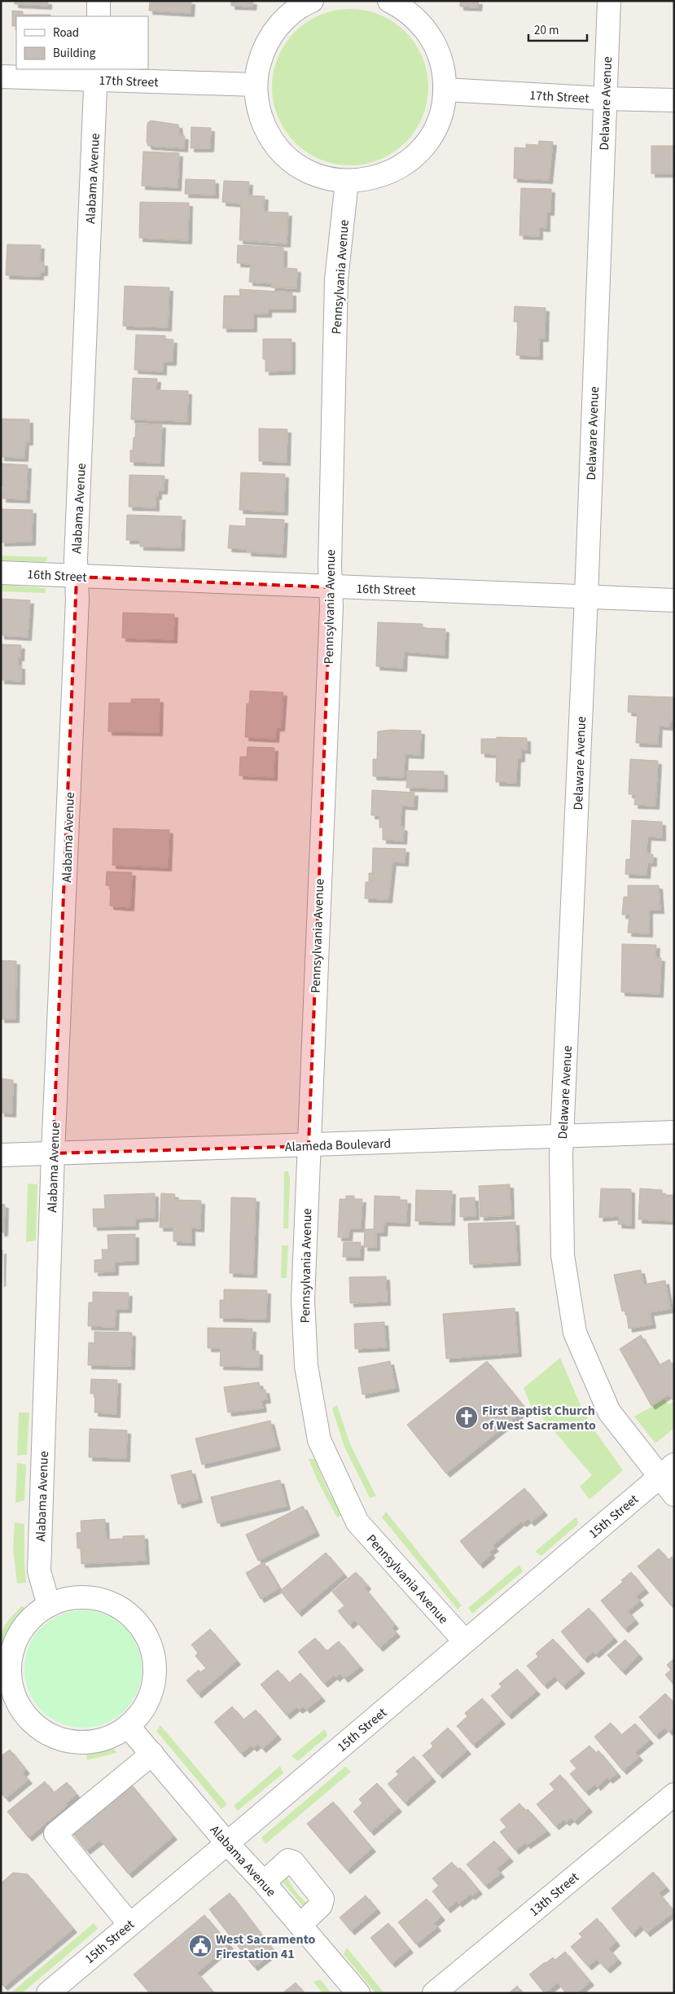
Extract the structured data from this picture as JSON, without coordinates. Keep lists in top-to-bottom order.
{
  "streets": {
    "street": [
      "17th Street",
      "Delaware Avenue",
      "Alabama Avenue",
      "Pennsylvania Avenue",
      "16th Street",
      "Alameda Boulevard",
      "15th Street",
      "13th Street"
    ]
  },
  "crossings": [
    ["17th Street", "Delaware Avenue"],
    ["17th Street", "Alabama Avenue"],
    ["Delaware Avenue", "16th Street"],
    ["Delaware Avenue", "Alameda Boulevard"],
    ["Delaware Avenue", "15th Street"],
    ["Alabama Avenue", "16th Street"],
    ["Alabama Avenue", "Alameda Boulevard"],
    ["Alabama Avenue", "15th Street"],
    ["Pennsylvania Avenue", "16th Street"],
    ["Pennsylvania Avenue", "Alameda Boulevard"],
    ["Pennsylvania Avenue", "15th Street"]
  ],
  "places": {
    "church": ["First Baptist Church of West Sacramento"],
    "public building": ["West Sacramento Firestation 41"]
  },
  "legend": ["Road", "Building"],
  "scale_bar": "20 m"
}
